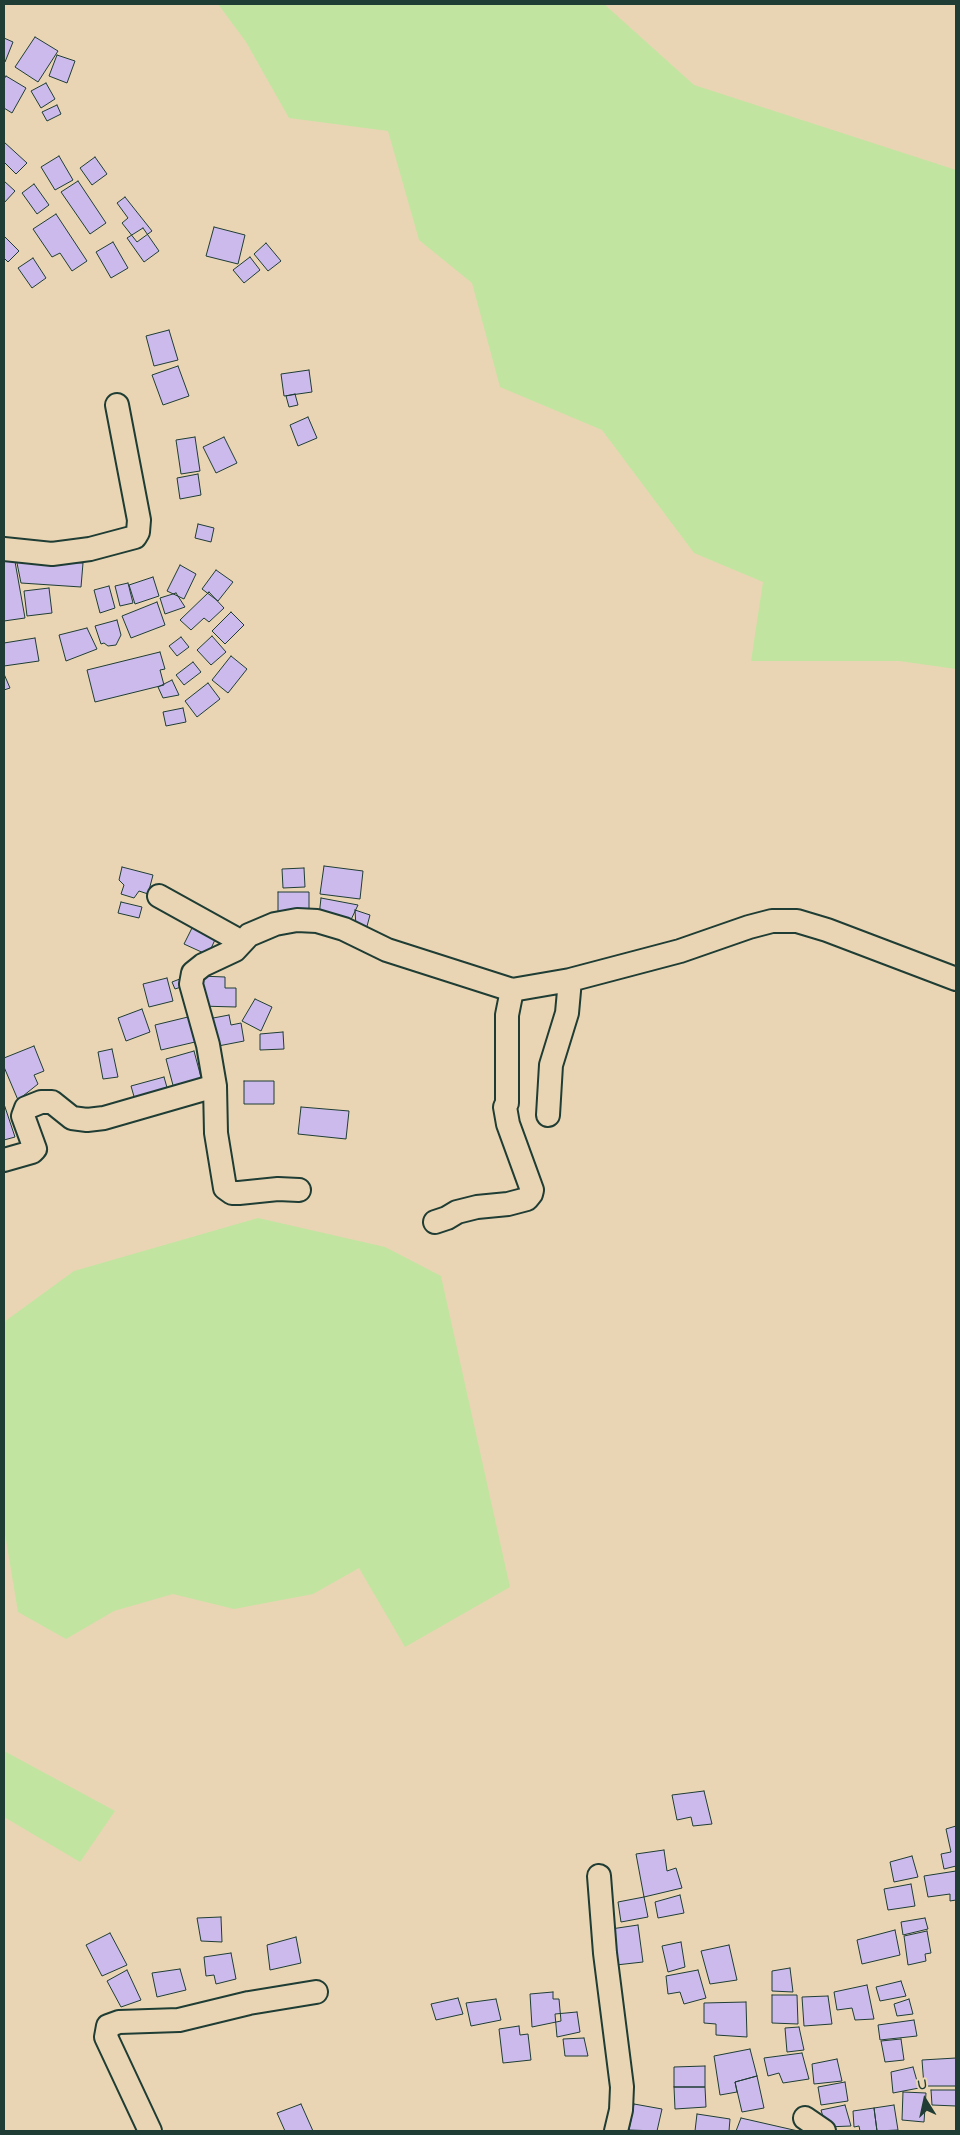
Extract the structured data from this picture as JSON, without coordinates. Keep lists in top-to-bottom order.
{
  "north": "top"
}
